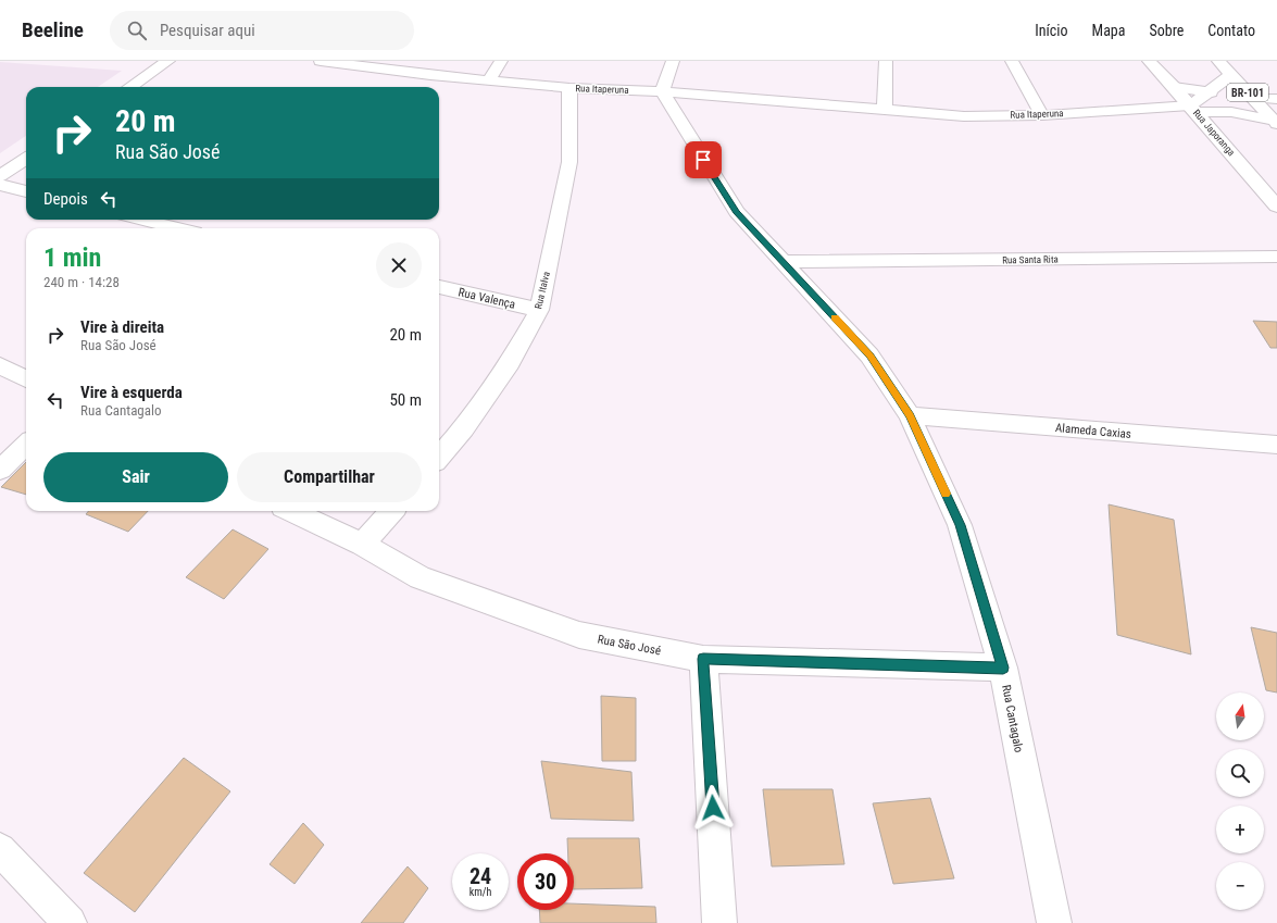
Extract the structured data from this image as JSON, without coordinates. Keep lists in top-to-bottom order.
{
  "streets": {
    "main road": [
      "Rua Itaperuna",
      "BR-101",
      "Rua Japoranga",
      "Rua Santa Rita",
      "Rua Italva",
      "Rua Valença",
      "Alameda Caxias",
      "Rua São José",
      "Rua Cantagalo"
    ]
  },
  "crossings": [
    ["Rua Itaperuna", "BR-101"],
    ["Rua Itaperuna", "Rua Japoranga"],
    ["Rua Itaperuna", "Rua Italva"],
    ["Rua Itaperuna", "Rua Cantagalo"],
    ["Rua Santa Rita", "Rua Cantagalo"],
    ["Rua Italva", "Rua Valença"],
    ["Alameda Caxias", "Rua Cantagalo"],
    ["Rua São José", "Rua Cantagalo"]
  ],
  "north": "top",
  "page": {
    "header": "Beeline",
    "search": "Pesquisar aqui",
    "nav": [
      "Início",
      "Mapa",
      "Sobre",
      "Contato"
    ],
    "turn": ["20 m", "Rua São José"],
    "then": "Depois",
    "heading": ["1 min", "240 m · 14:28"],
    "list": [
      {
        "name": "Vire à direita",
        "note": "Rua São José",
        "value": "20 m"
      },
      {
        "name": "Vire à esquerda",
        "note": "Rua Cantagalo",
        "value": "50 m"
      }
    ],
    "buttons": ["Sair", "Compartilhar"],
    "map_buttons": ["+", "−"],
    "speed": "24 km/h",
    "limit": "30"
  }
}
